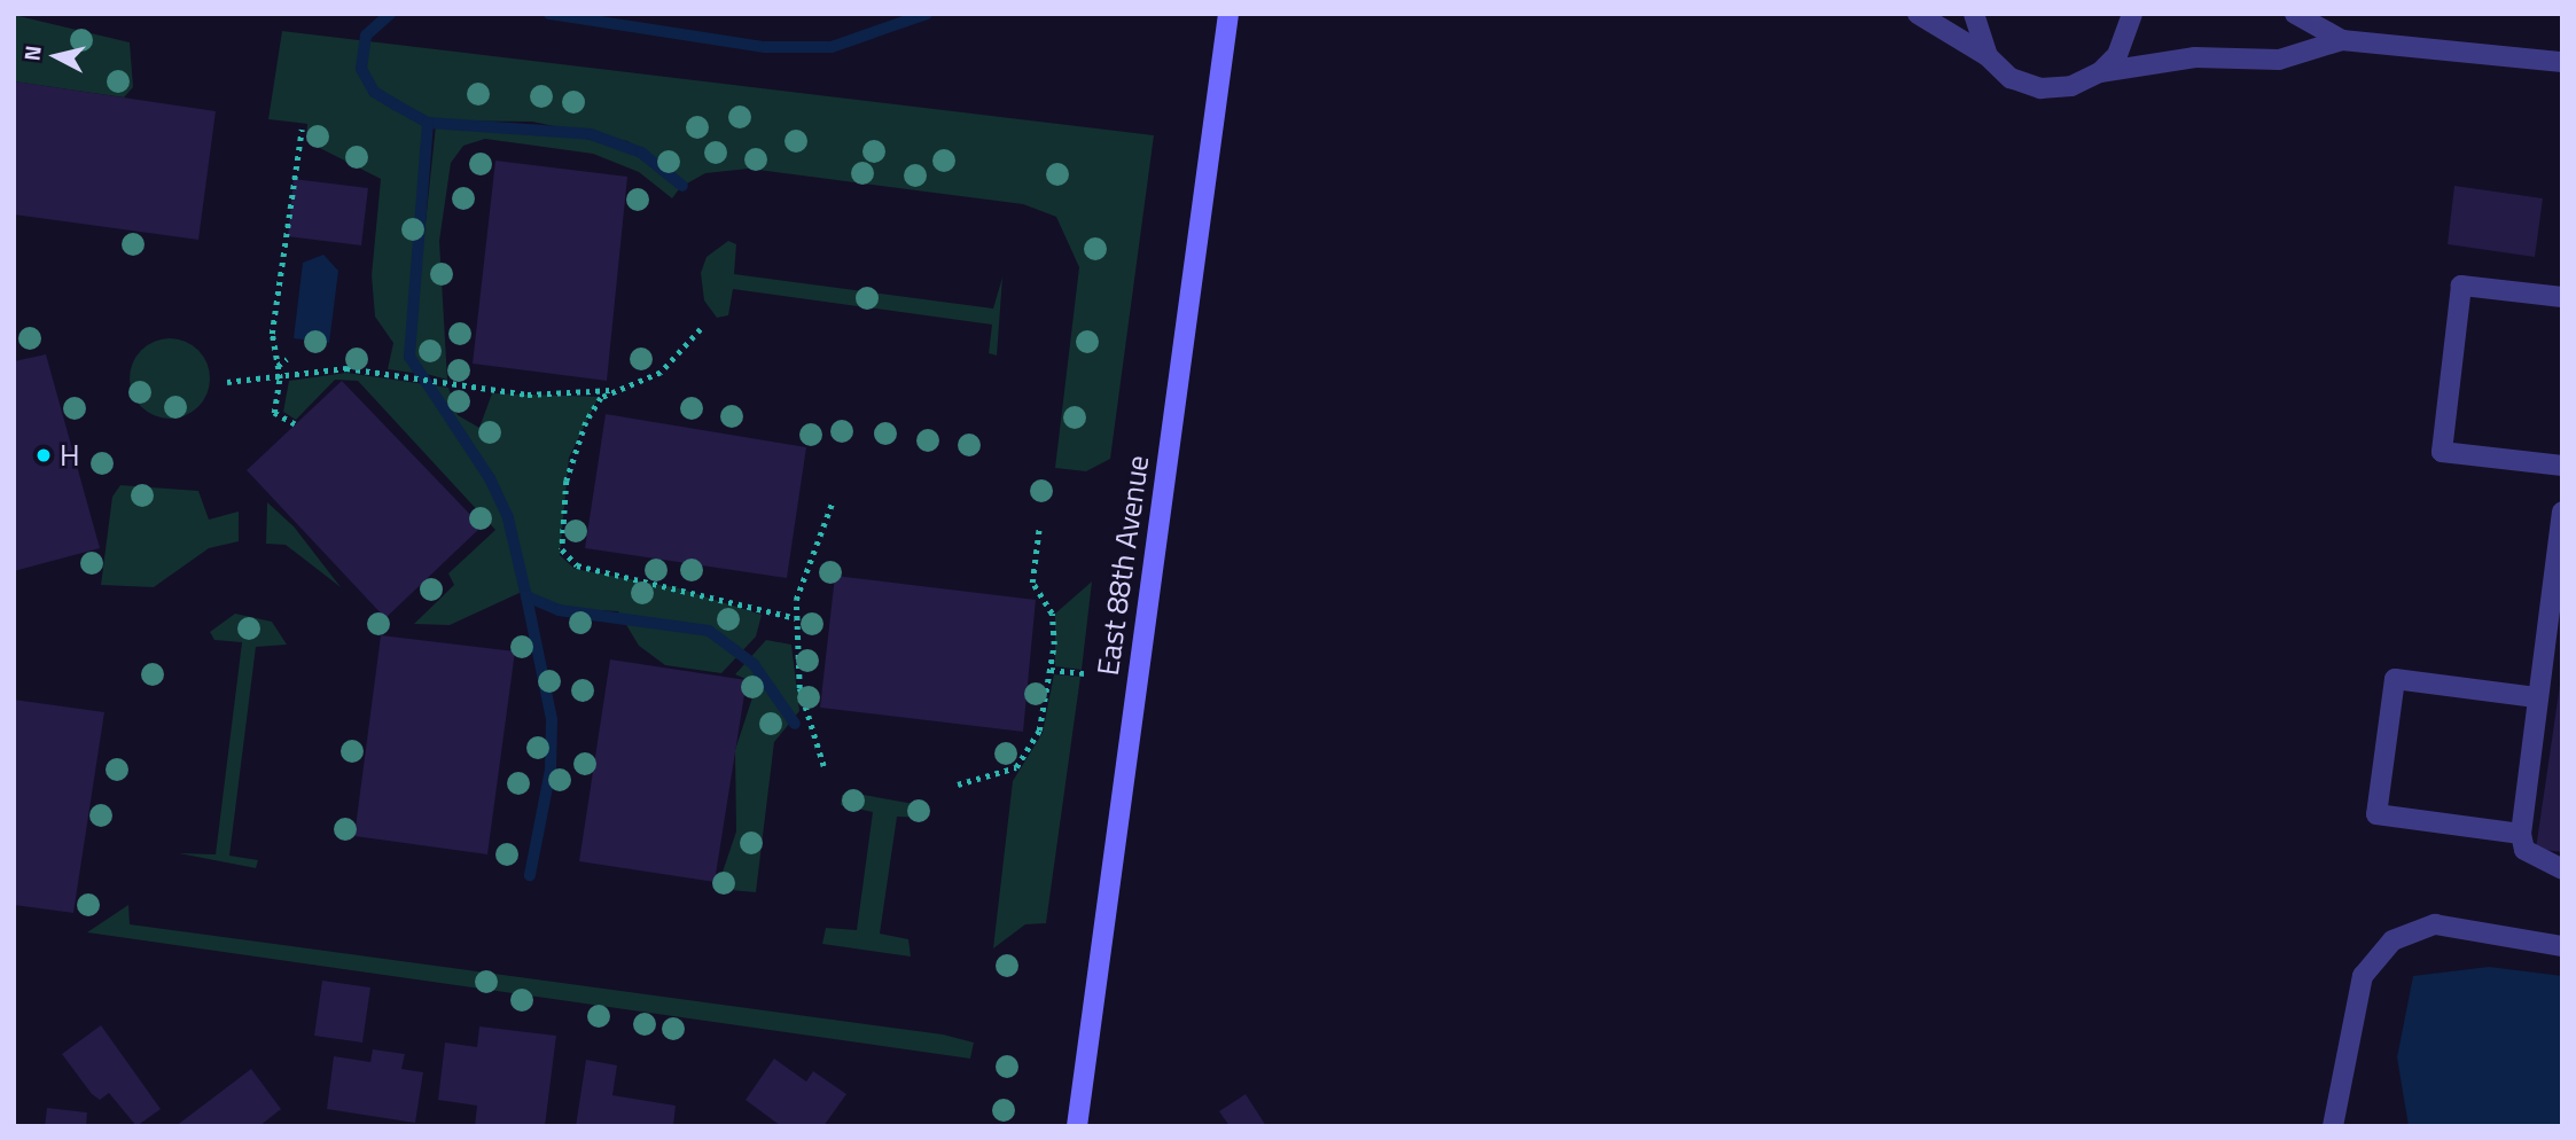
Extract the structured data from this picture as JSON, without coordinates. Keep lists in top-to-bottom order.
{
  "streets": {
    "main road": ["East 88th Avenue"]
  },
  "places": ["H"],
  "north": "left"
}
